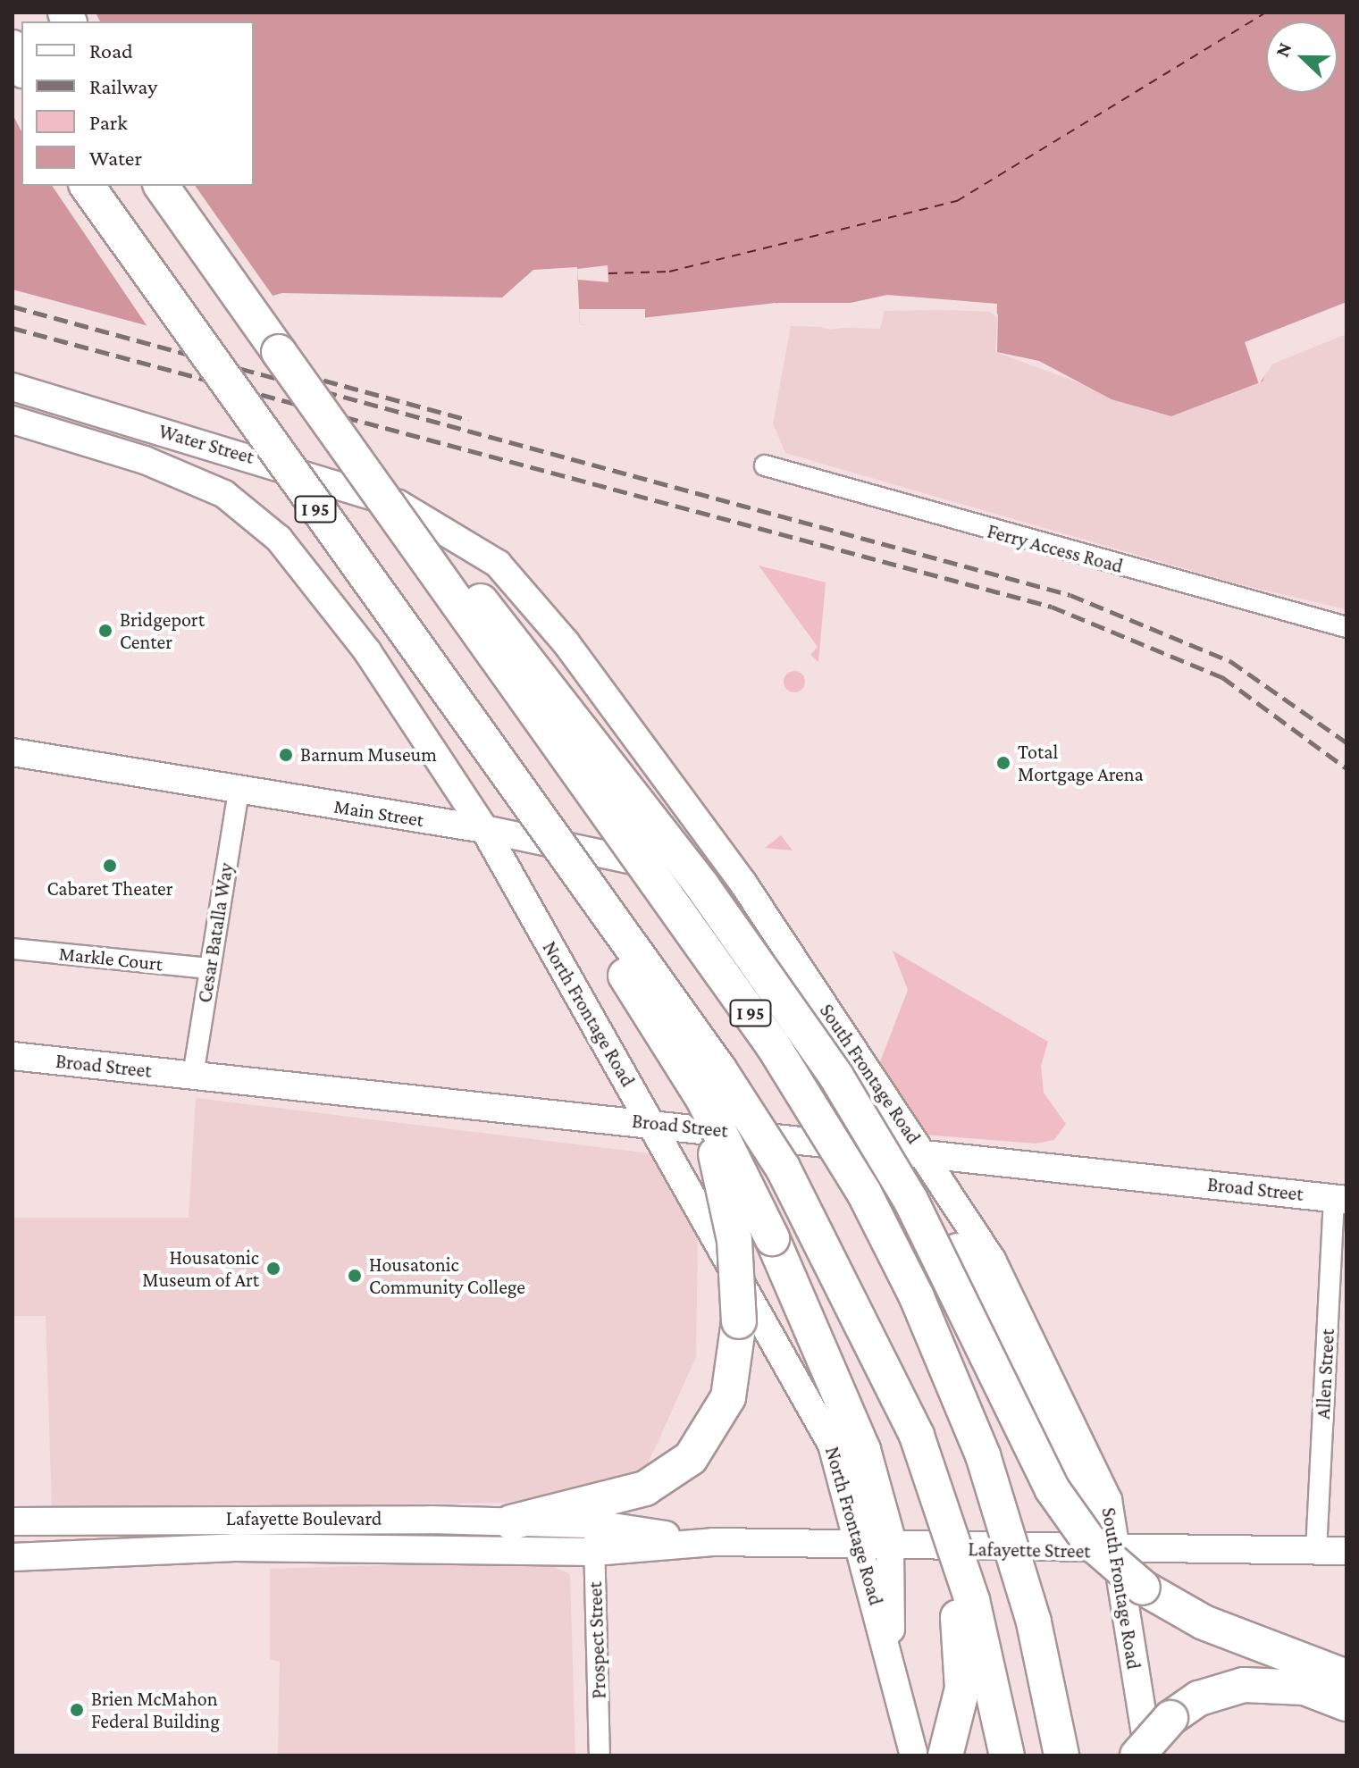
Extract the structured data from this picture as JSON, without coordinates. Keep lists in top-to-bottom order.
{
  "streets": {
    "highway": ["I 95"],
    "main road": [
      "Water Street",
      "Main Street",
      "North Frontage Road",
      "Broad Street",
      "South Frontage Road",
      "Lafayette Boulevard",
      "Lafayette Street"
    ],
    "street": [
      "Ferry Access Road",
      "Cesar Batalla Way",
      "Markle Court",
      "Allen Street",
      "Prospect Street"
    ]
  },
  "crossings": [
    ["Water Street", "North Frontage Road"],
    ["Water Street", "South Frontage Road"],
    ["Main Street", "Cesar Batalla Way"],
    ["Main Street", "North Frontage Road"],
    ["Main Street", "South Frontage Road"],
    ["Cesar Batalla Way", "Markle Court"],
    ["Cesar Batalla Way", "Broad Street"],
    ["North Frontage Road", "Broad Street"],
    ["North Frontage Road", "Lafayette Street"],
    ["Broad Street", "South Frontage Road"],
    ["Broad Street", "Allen Street"],
    ["South Frontage Road", "Lafayette Street"],
    ["Allen Street", "Lafayette Street"],
    ["Lafayette Boulevard", "Lafayette Street"],
    ["Lafayette Boulevard", "Prospect Street"],
    ["Lafayette Street", "Prospect Street"]
  ],
  "places": [
    "Bridgeport Center",
    "Barnum Museum",
    "Total Mortgage Arena",
    "Cabaret Theater",
    "Housatonic Museum of Art",
    "Housatonic Community College",
    "Brien McMahon Federal Building"
  ],
  "legend": [
    "Road",
    "Railway",
    "Park",
    "Water"
  ],
  "north": "left"
}
